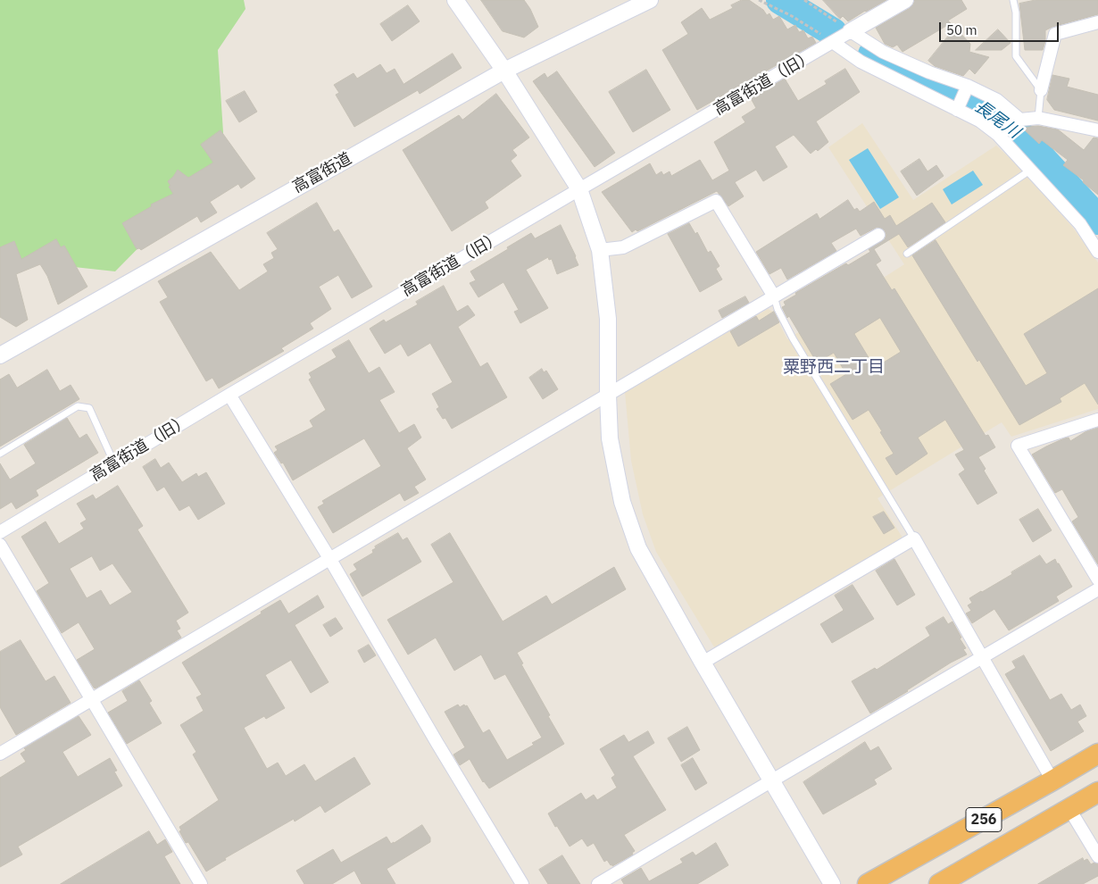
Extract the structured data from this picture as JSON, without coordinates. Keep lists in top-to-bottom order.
{
  "streets": {
    "highway": ["256"],
    "street": ["高富街道（旧）", "高富街道"]
  },
  "districts": ["粟野西二丁目"],
  "water": ["長尾川"],
  "scale_bar": "50 m"
}
